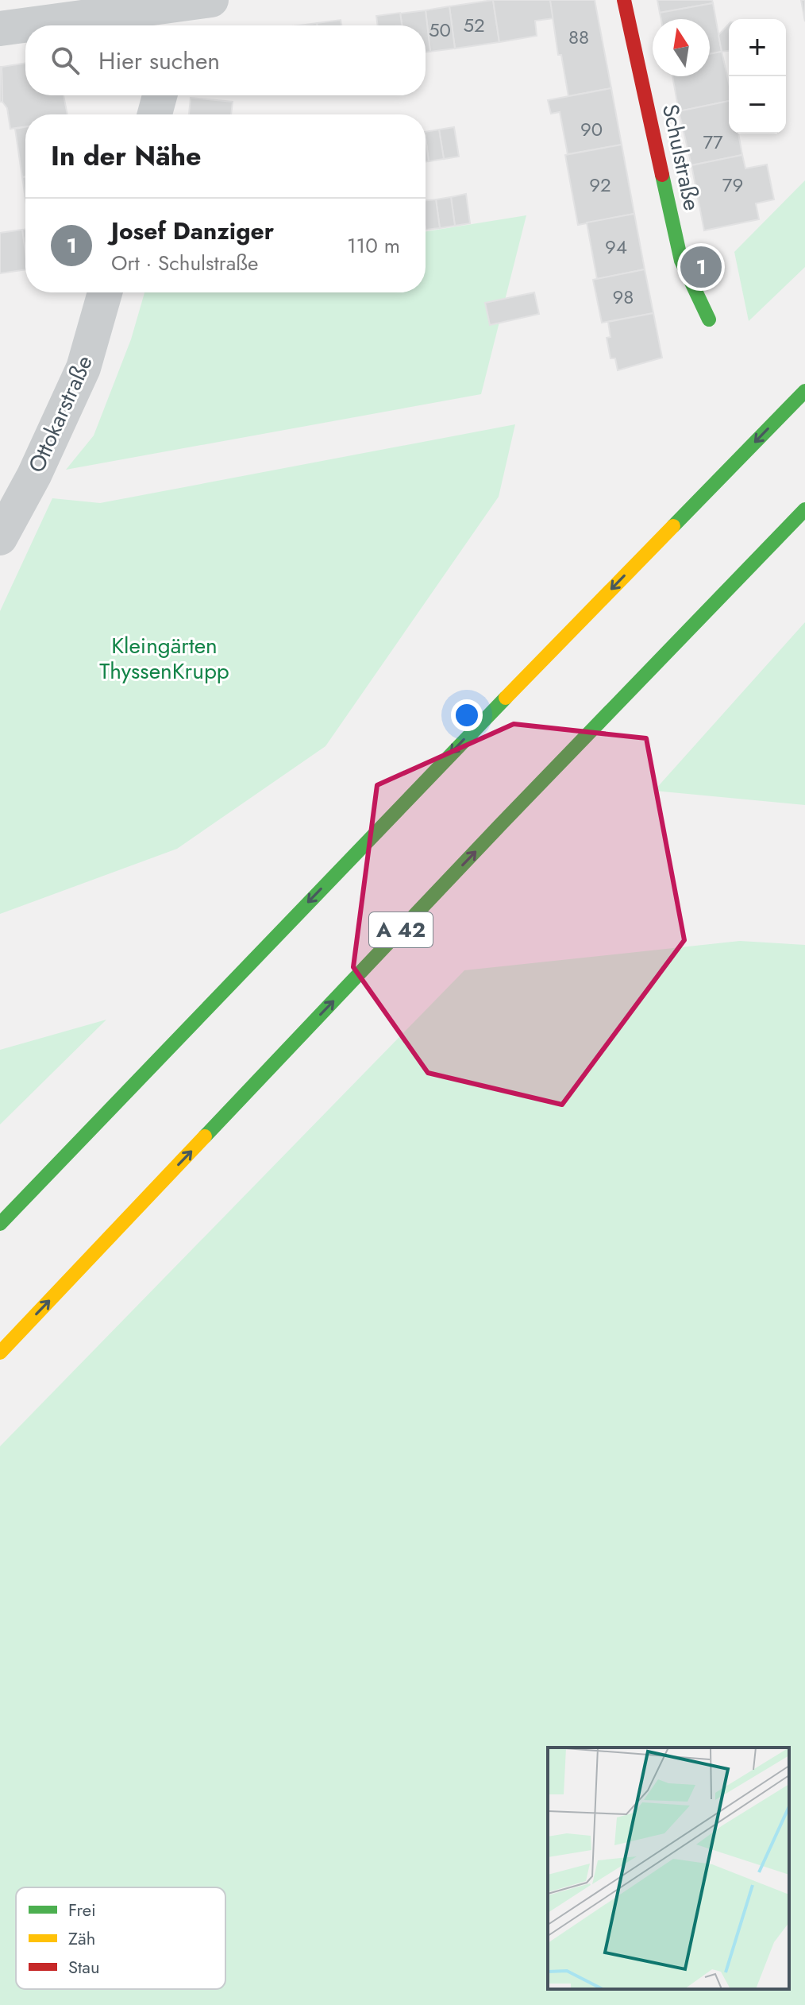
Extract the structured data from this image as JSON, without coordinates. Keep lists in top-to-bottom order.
{
  "streets": {
    "main road": ["Schulstraße", "A 42"],
    "street": ["Ottokarstraße"]
  },
  "parks": ["Kleingärten ThyssenKrupp"],
  "house_numbers": [
    "52",
    "50",
    "88",
    "90",
    "77",
    "92",
    "79",
    "94",
    "98"
  ],
  "legend": ["Frei", "Zäh", "Stau"],
  "north": "top",
  "page": {
    "map_buttons": ["+", "−"],
    "search": "Hier suchen",
    "heading": "In der Nähe",
    "list": [
      {
        "mark": "1",
        "name": "Josef Danziger",
        "note": "Ort · Schulstraße",
        "value": "110 m"
      }
    ],
    "pins": "1"
  }
}
